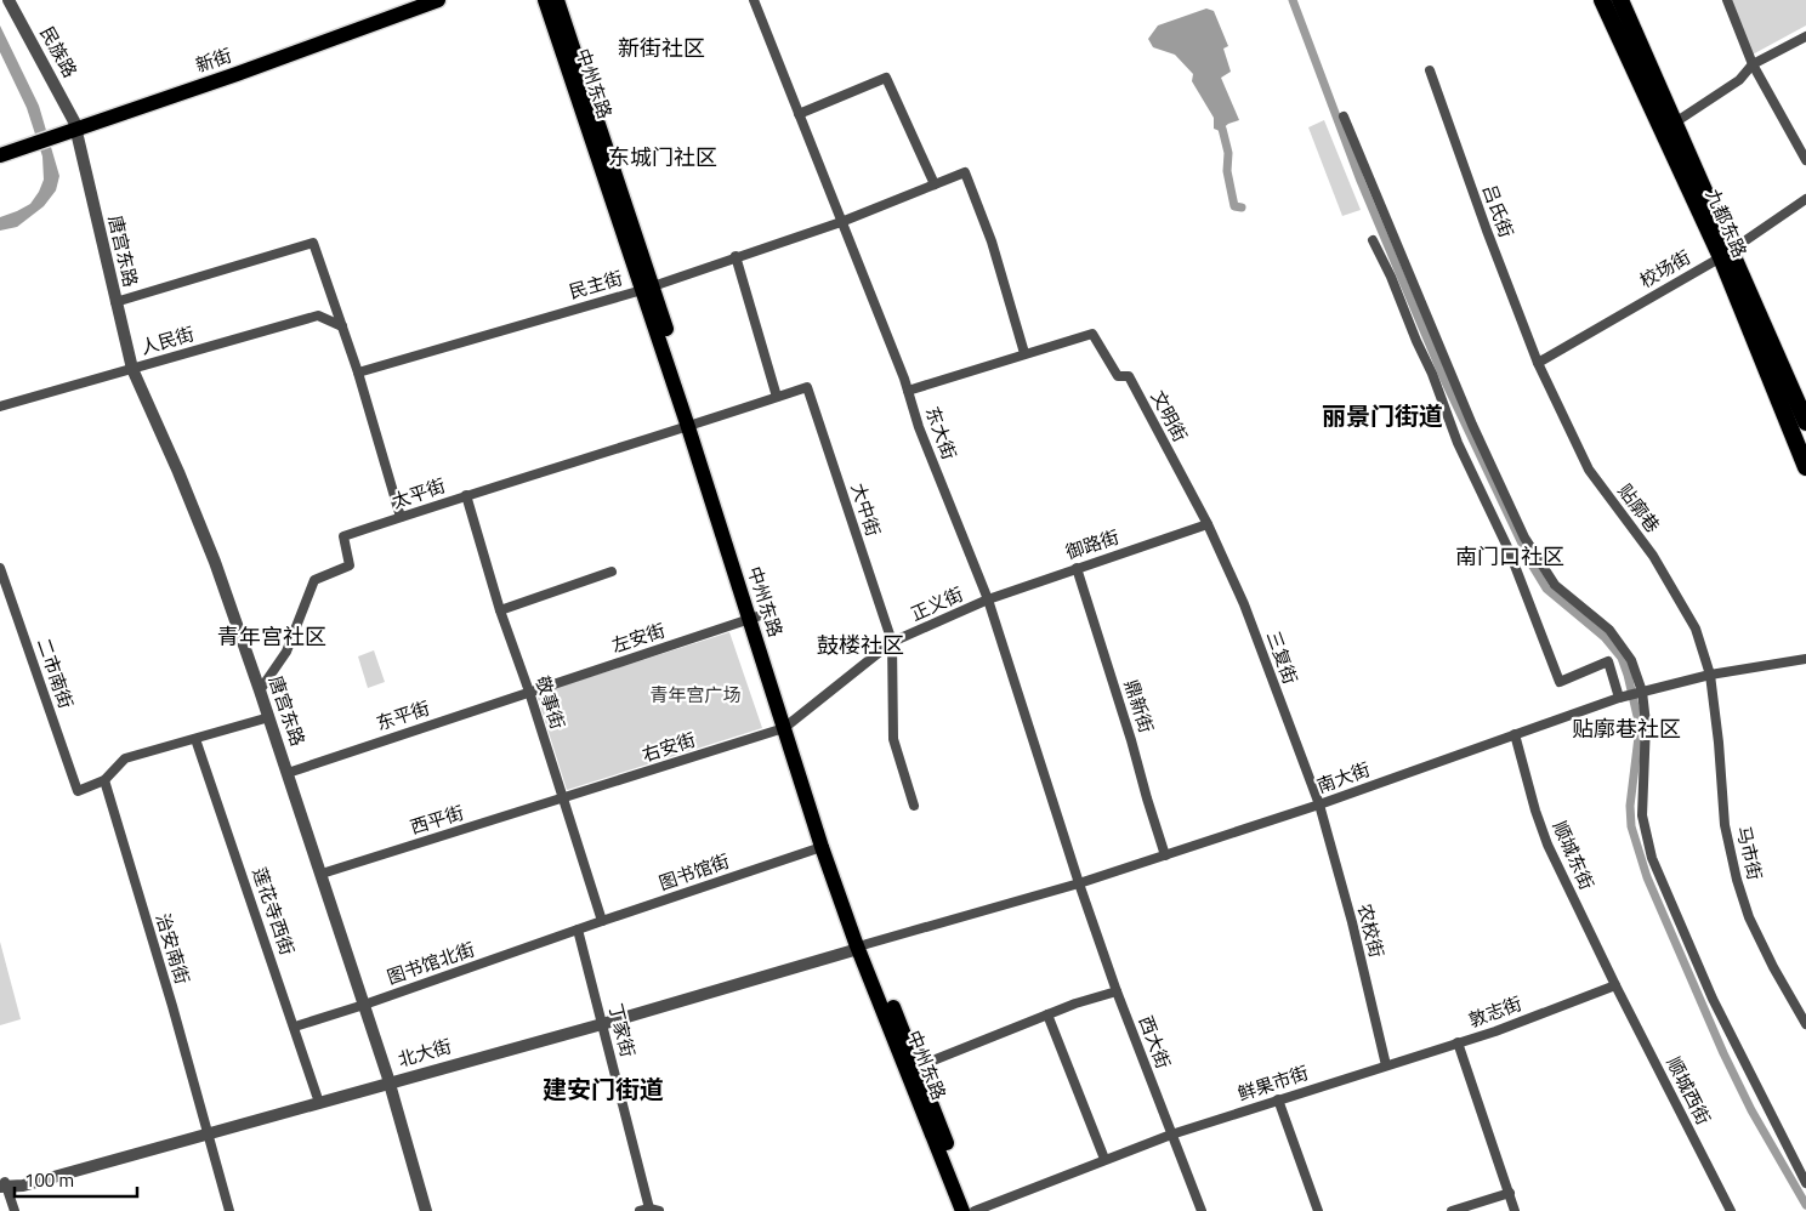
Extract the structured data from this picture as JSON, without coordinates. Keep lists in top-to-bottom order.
{
  "streets": {
    "highway": ["九都东路"],
    "main road": ["新街", "中州东路"],
    "street": [
      "民族路",
      "吕氏街",
      "唐宫东路",
      "校场街",
      "民主街",
      "人民街",
      "文明街",
      "东大街",
      "太平街",
      "贴廓巷",
      "大中街",
      "御路街",
      "正义街",
      "左安街",
      "三复街",
      "二市南街",
      "敬事街",
      "鼎新街",
      "东平街",
      "右安街",
      "南大街",
      "西平街",
      "马市街",
      "顺城东街",
      "图书馆街",
      "莲花寺西街",
      "农校街",
      "治安南街",
      "图书馆北街",
      "敦志街",
      "丁家街",
      "西大街",
      "北大街",
      "鲜果市街",
      "顺城西街"
    ]
  },
  "crossings": [
    ["民族路", "新街"],
    ["民族路", "唐宫东路"],
    ["新街", "唐宫东路"],
    ["中州东路", "民主街"],
    ["中州东路", "太平街"],
    ["中州东路", "正义街"],
    ["中州东路", "左安街"],
    ["中州东路", "右安街"],
    ["中州东路", "南大街"],
    ["中州东路", "图书馆街"],
    ["中州东路", "北大街"],
    ["中州东路", "鲜果市街"],
    ["吕氏街", "校场街"],
    ["吕氏街", "贴廓巷"],
    ["九都东路", "校场街"],
    ["唐宫东路", "人民街"],
    ["唐宫东路", "太平街"],
    ["唐宫东路", "东平街"],
    ["唐宫东路", "西平街"],
    ["唐宫东路", "图书馆北街"],
    ["唐宫东路", "北大街"],
    ["校场街", "贴廓巷"],
    ["民主街", "文明街"],
    ["民主街", "东大街"],
    ["文明街", "御路街"],
    ["文明街", "三复街"],
    ["东大街", "御路街"],
    ["东大街", "正义街"],
    ["东大街", "南大街"],
    ["东大街", "西大街"],
    ["太平街", "大中街"],
    ["太平街", "敬事街"],
    ["贴廓巷", "南大街"],
    ["贴廓巷", "马市街"],
    ["大中街", "正义街"],
    ["御路街", "正义街"],
    ["御路街", "三复街"],
    ["御路街", "鼎新街"],
    ["正义街", "右安街"],
    ["左安街", "敬事街"],
    ["左安街", "东平街"],
    ["三复街", "南大街"],
    ["三复街", "农校街"],
    ["二市南街", "治安南街"],
    ["敬事街", "东平街"],
    ["敬事街", "右安街"],
    ["敬事街", "西平街"],
    ["敬事街", "图书馆街"],
    ["鼎新街", "南大街"],
    ["右安街", "西平街"],
    ["南大街", "马市街"],
    ["南大街", "顺城东街"],
    ["南大街", "农校街"],
    ["南大街", "西大街"],
    ["南大街", "北大街"],
    ["顺城东街", "敦志街"],
    ["顺城东街", "顺城西街"],
    ["图书馆街", "图书馆北街"],
    ["图书馆街", "丁家街"],
    ["莲花寺西街", "图书馆北街"],
    ["莲花寺西街", "北大街"],
    ["农校街", "敦志街"],
    ["农校街", "鲜果市街"],
    ["治安南街", "北大街"],
    ["图书馆北街", "丁家街"],
    ["敦志街", "鲜果市街"],
    ["敦志街", "顺城西街"],
    ["丁家街", "北大街"],
    ["西大街", "鲜果市街"]
  ],
  "districts": [
    "新街社区",
    "东城门社区",
    "丽景门街道",
    "南门口社区",
    "青年宫社区",
    "鼓楼社区",
    "贴廓巷社区",
    "建安门街道"
  ],
  "parks": ["青年宫广场"],
  "scale_bar": "100 m"
}
